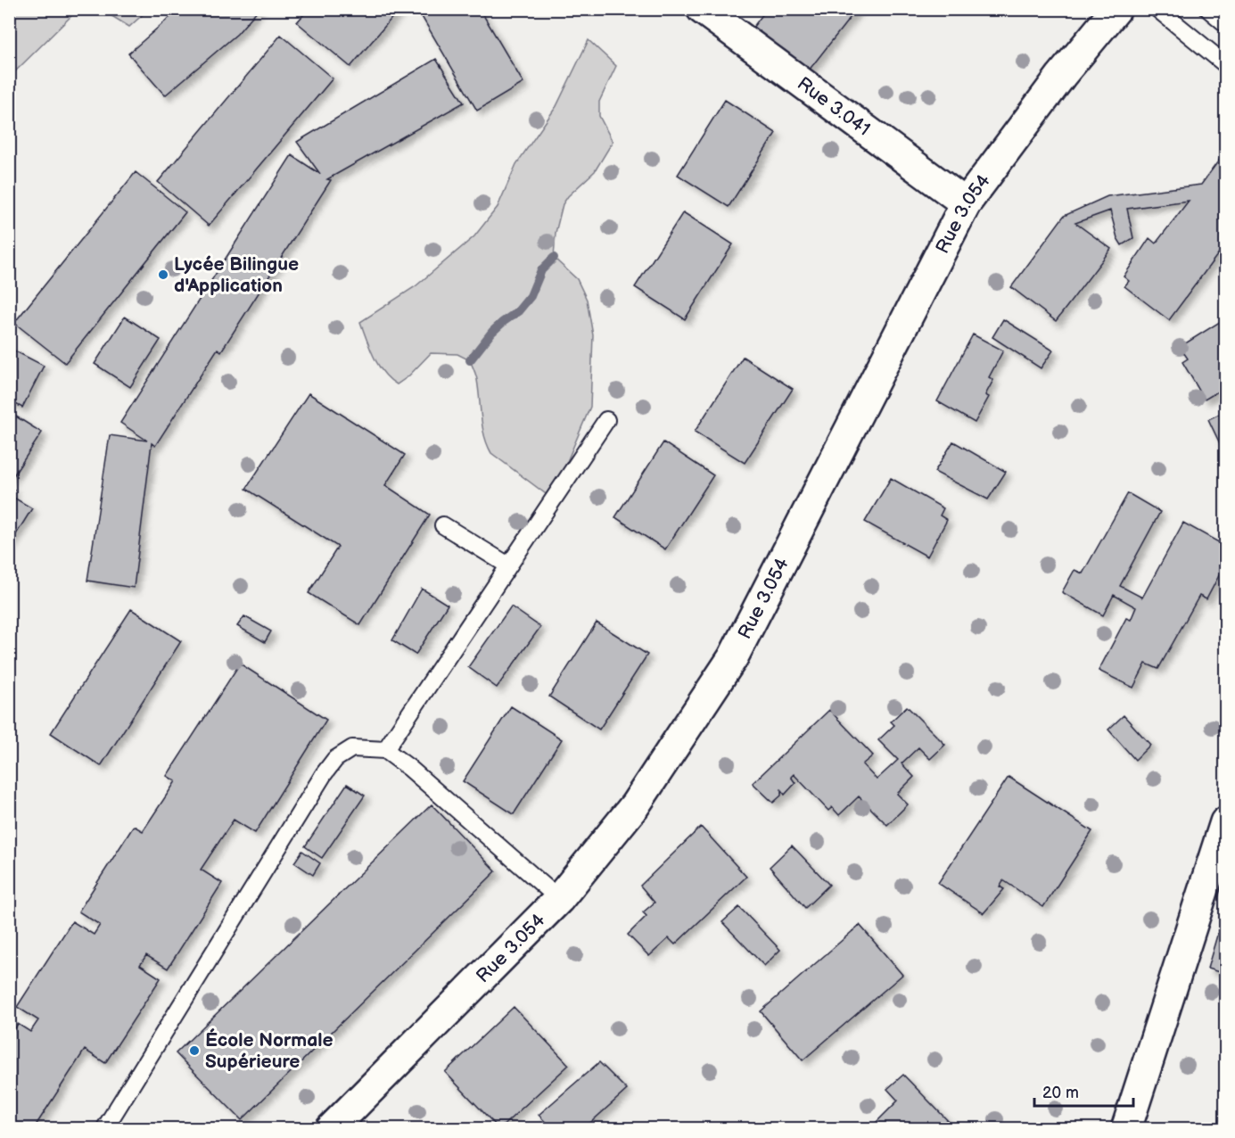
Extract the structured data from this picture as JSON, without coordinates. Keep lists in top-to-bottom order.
{
  "streets": {
    "street": ["Rue 3.041", "Rue 3.054"]
  },
  "crossings": [
    ["Rue 3.041", "Rue 3.054"]
  ],
  "places": ["Lycée Bilingue d'Application", "École Normale Supérieure"],
  "scale_bar": "20 m"
}
